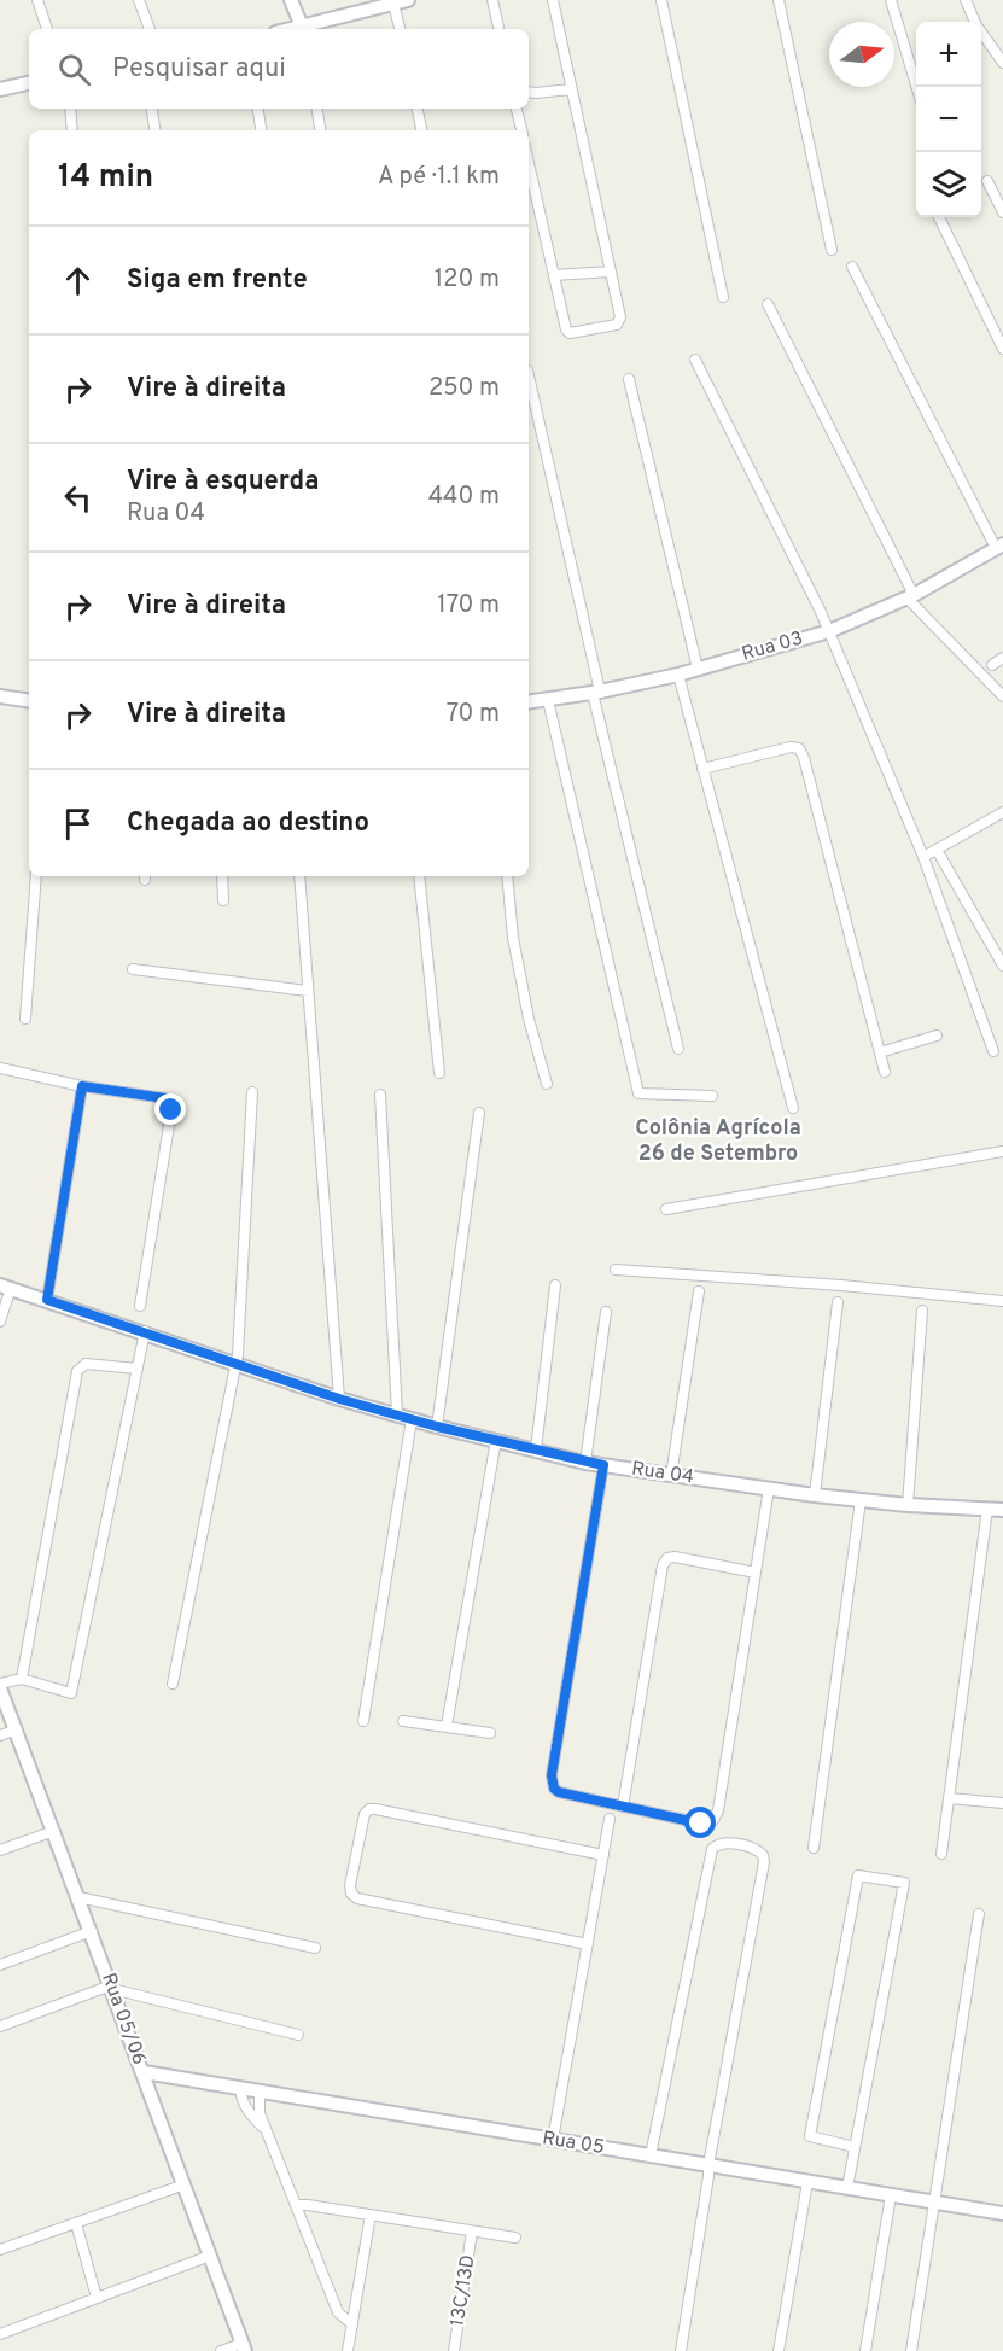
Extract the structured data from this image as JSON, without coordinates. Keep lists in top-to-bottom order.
{
  "streets": {
    "street": [
      "Rua 03",
      "Rua 04",
      "Rua 05/06",
      "Rua 05",
      "13C/13D"
    ]
  },
  "crossings": [
    ["Rua 05/06", "Rua 05"]
  ],
  "districts": ["Colônia Agrícola 26 de Setembro"],
  "north": "right",
  "page": {
    "map_buttons": ["+", "−"],
    "search": "Pesquisar aqui",
    "heading": ["14 min", "A pé · 1.1 km"],
    "list": [
      ["Siga em frente", "120 m"],
      ["Vire à direita", "250 m"],
      ["Vire à esquerda", "Rua 04", "440 m"],
      ["Vire à direita", "170 m"],
      ["Vire à direita", "70 m"],
      "Chegada ao destino"
    ]
  }
}
